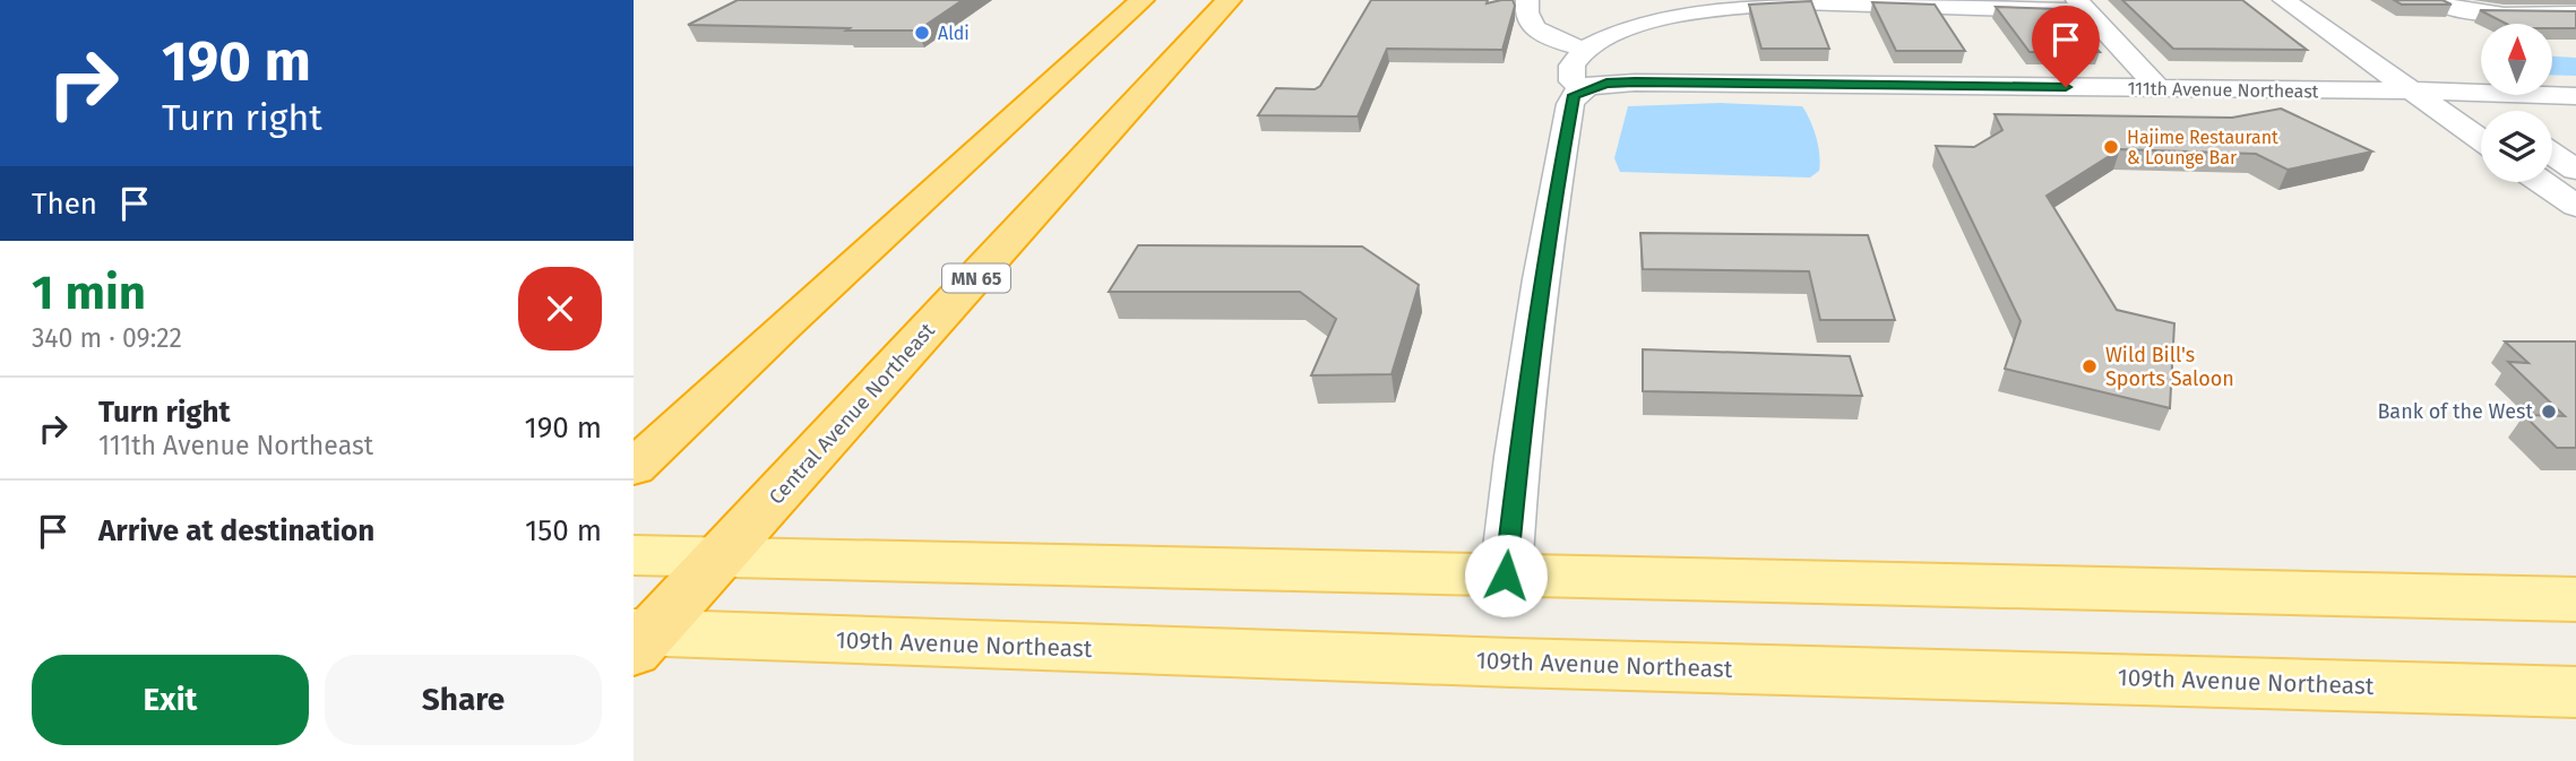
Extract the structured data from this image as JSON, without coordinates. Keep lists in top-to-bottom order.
{
  "streets": {
    "highway": ["MN 65", "Central Avenue Northeast"],
    "main road": ["109th Avenue Northeast"],
    "street": ["111th Avenue Northeast"]
  },
  "crossings": [
    ["Central Avenue Northeast", "109th Avenue Northeast"]
  ],
  "places": [
    "Aldi",
    "Hajime Restaurant & Lounge Bar",
    "Wild Bill's Sports Saloon",
    "Bank of the West"
  ],
  "north": "top",
  "page": {
    "turn": ["190 m", "Turn right"],
    "then": "Then",
    "heading": ["1 min", "340 m · 09:22"],
    "list": [
      {
        "name": "Turn right",
        "note": "111th Avenue Northeast",
        "value": "190 m"
      },
      {
        "name": "Arrive at destination",
        "value": "150 m"
      }
    ],
    "buttons": ["Exit", "Share"]
  }
}
